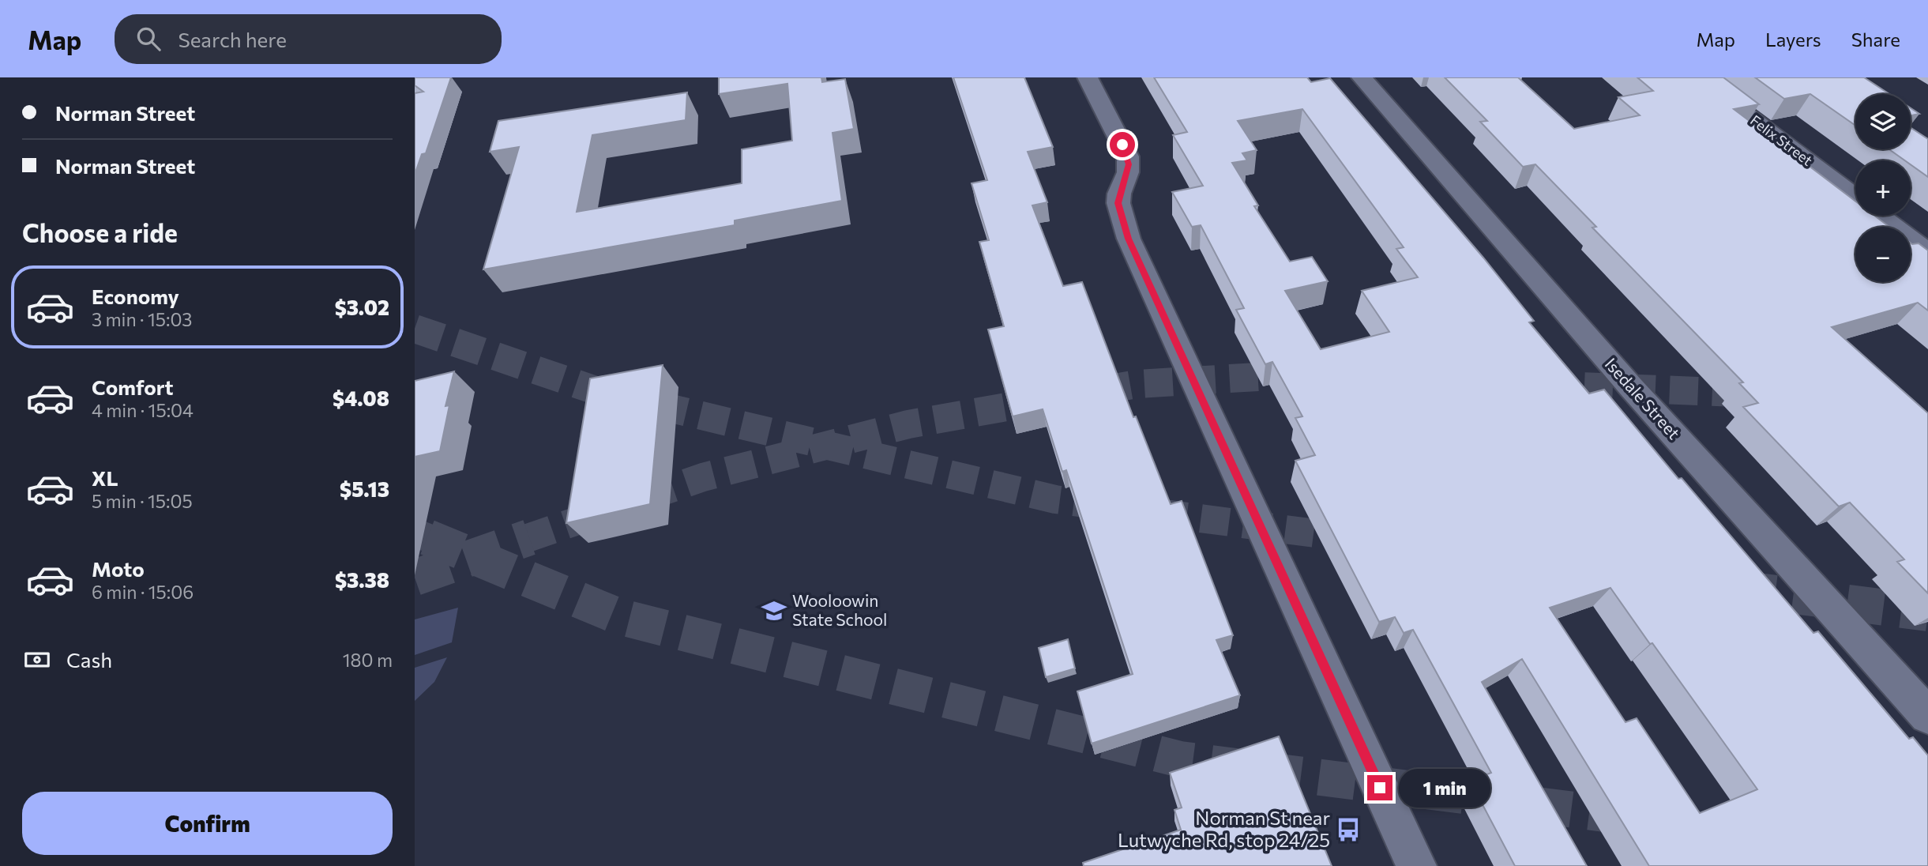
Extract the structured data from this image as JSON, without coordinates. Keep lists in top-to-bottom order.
{
  "streets": {
    "street": ["Felix Street", "Isedale Street"]
  },
  "places": {
    "school or university": ["Wooloowin State School"],
    "bus stop": ["Norman St near Lutwyche Rd, stop 24/25"]
  },
  "page": {
    "header": "Map",
    "search": "Search here",
    "nav": ["Map", "Layers", "Share"],
    "banner": ["Norman Street", "Norman Street"],
    "map_buttons": ["+", "−"],
    "heading": "Choose a ride",
    "list": [
      {
        "name": "Economy",
        "note": "3 min · 15:03",
        "value": "$3.02"
      },
      {
        "name": "Comfort",
        "note": "4 min · 15:04",
        "value": "$4.08"
      },
      {
        "name": "XL",
        "note": "5 min · 15:05",
        "value": "$5.13"
      },
      {
        "name": "Moto",
        "note": "6 min · 15:06",
        "value": "$3.38"
      }
    ],
    "pay": ["Cash", "180 m"],
    "bubble": "1 min",
    "buttons": "Confirm"
  }
}
